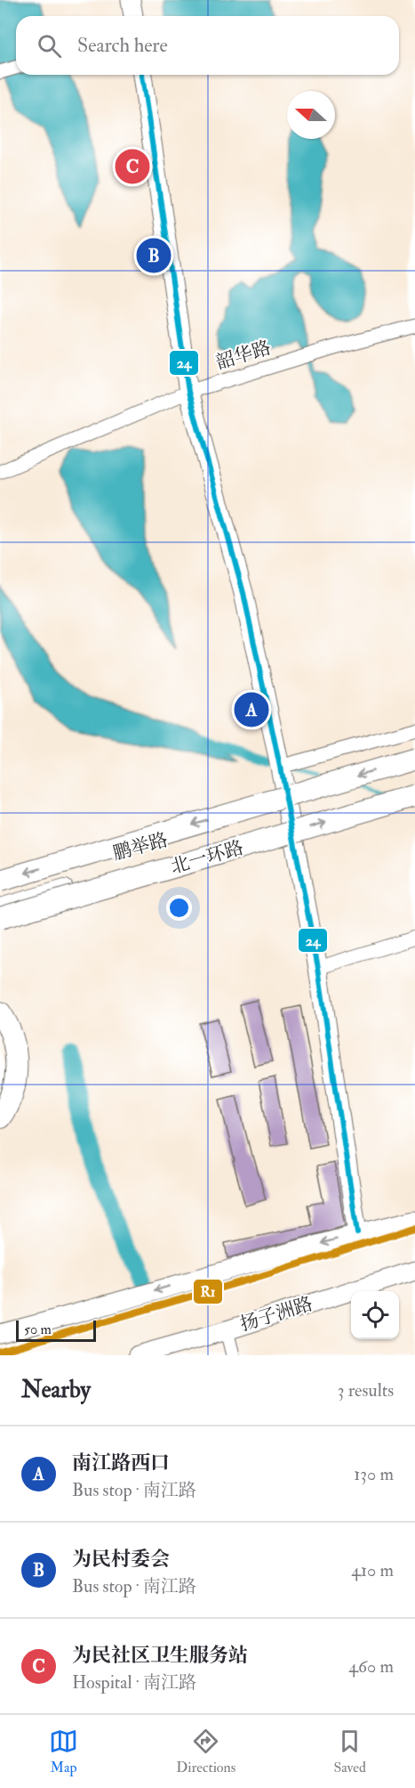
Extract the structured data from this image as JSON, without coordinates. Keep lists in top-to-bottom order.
{
  "streets": {
    "highway": ["北一环路"],
    "main road": ["扬子洲路"],
    "street": ["韶华路", "鹏举路"]
  },
  "lines": ["transit line 24", "transit line R1"],
  "scale_bar": "50 m",
  "north": "left",
  "page": {
    "search": "Search here",
    "pins": ["C", "B", "A"],
    "scale": "50 m",
    "heading": ["Nearby", "3 results"],
    "list": [
      {
        "mark": "A",
        "name": "南江路西口",
        "note": "Bus stop · 南江路",
        "value": "130 m"
      },
      {
        "mark": "B",
        "name": "为民村委会",
        "note": "Bus stop · 南江路",
        "value": "410 m"
      },
      {
        "mark": "C",
        "name": "为民社区卫生服务站",
        "note": "Hospital · 南江路",
        "value": "460 m"
      }
    ],
    "nav": ["Map", "Directions", "Saved"]
  }
}
